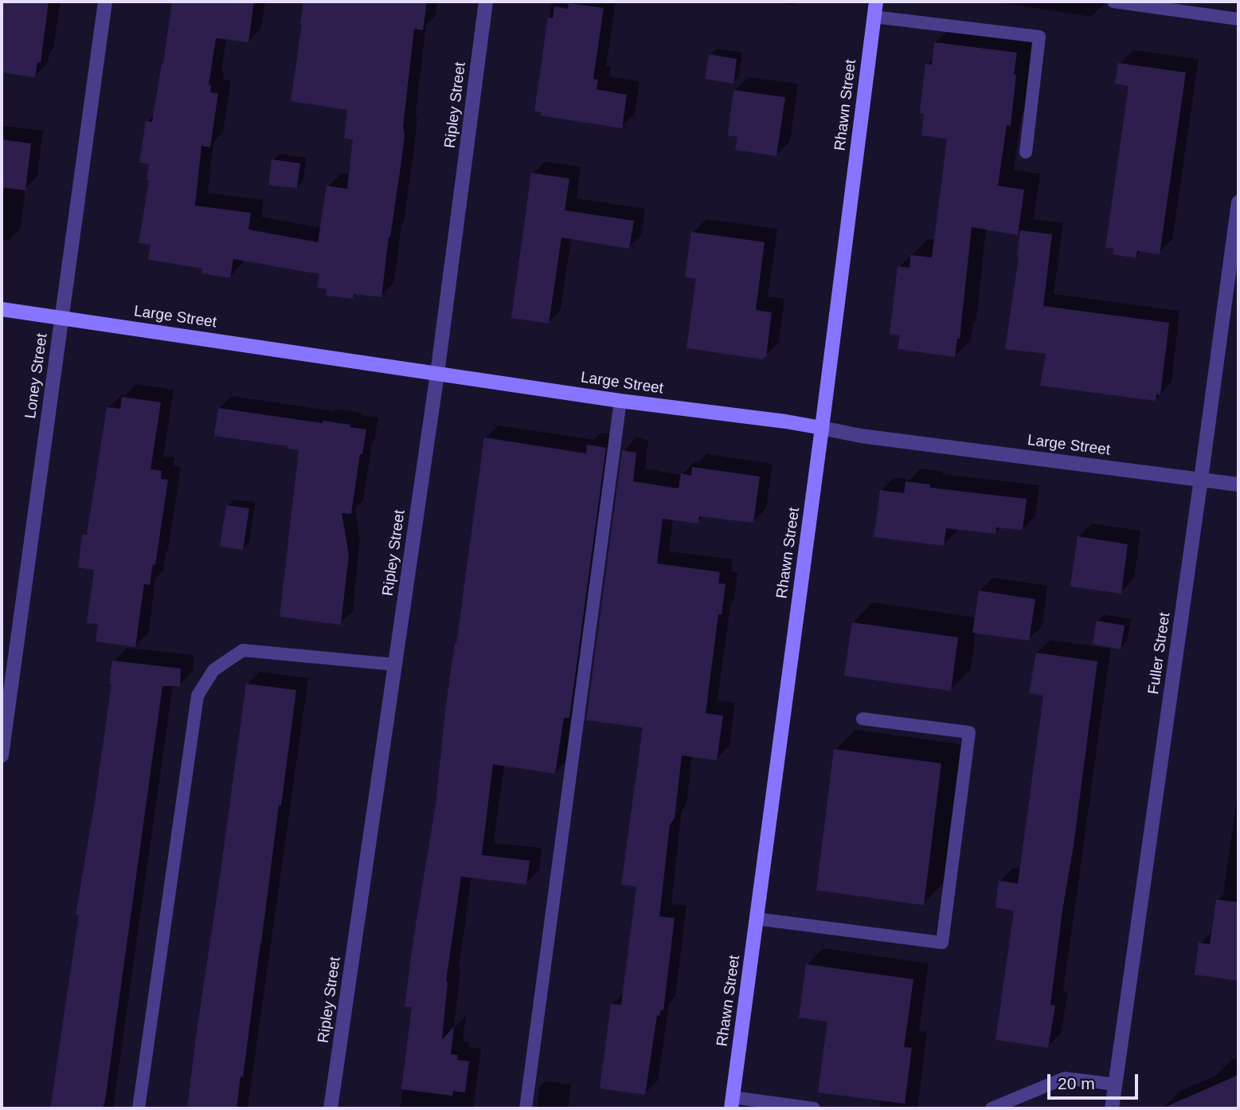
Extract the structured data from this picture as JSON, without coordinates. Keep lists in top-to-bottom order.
{
  "streets": {
    "main road": ["Rhawn Street", "Large Street"],
    "street": ["Ripley Street", "Loney Street", "Fuller Street"]
  },
  "crossings": [
    ["Ripley Street", "Large Street"],
    ["Rhawn Street", "Large Street"],
    ["Large Street", "Loney Street"],
    ["Large Street", "Fuller Street"]
  ],
  "scale_bar": "20 m"
}
